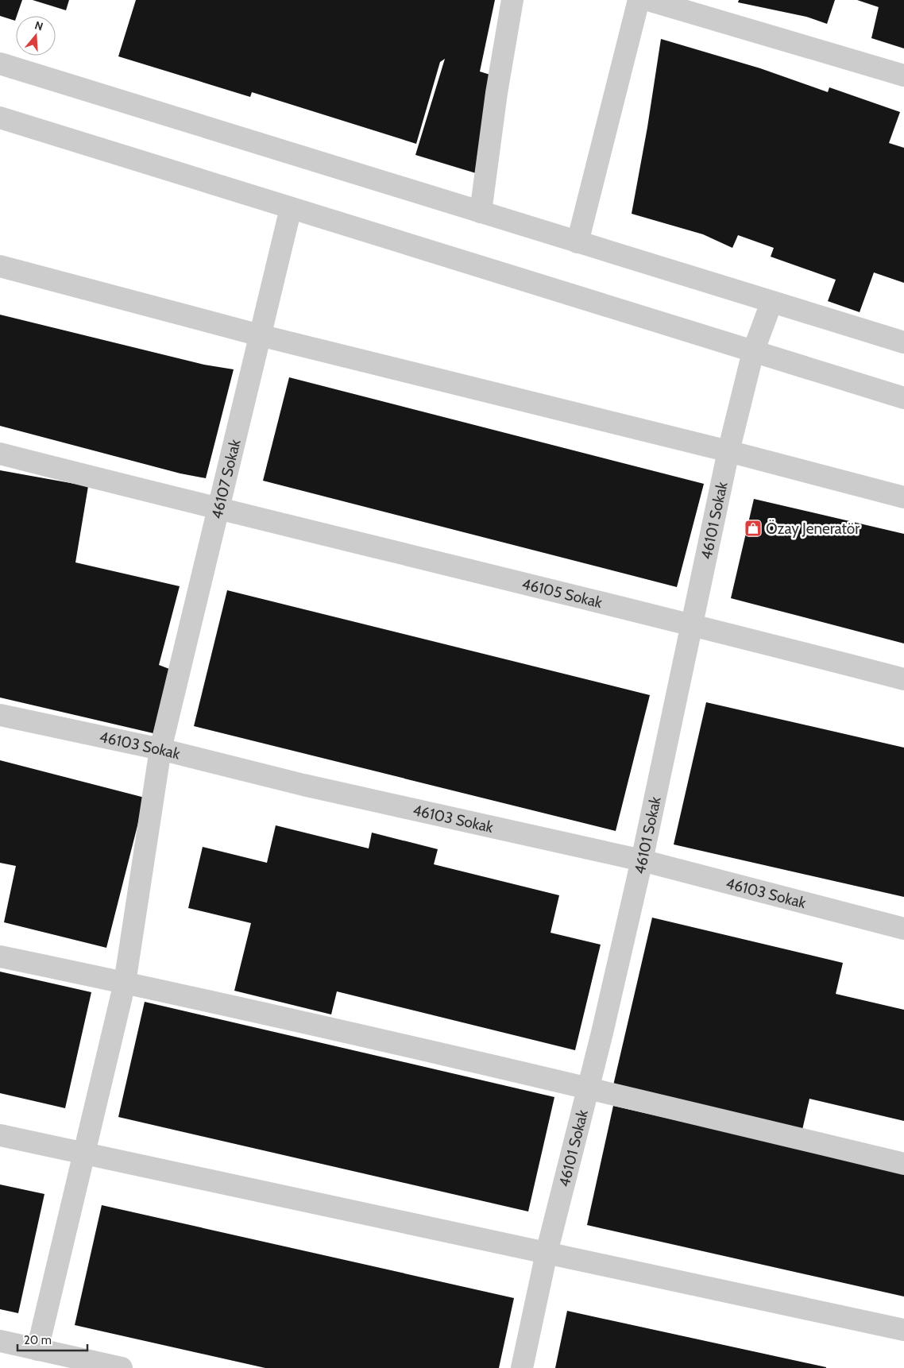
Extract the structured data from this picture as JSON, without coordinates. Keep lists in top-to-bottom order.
{
  "streets": {
    "street": [
      "46107 Sokak",
      "46101 Sokak",
      "46105 Sokak",
      "46103 Sokak"
    ]
  },
  "crossings": [
    ["46107 Sokak", "46105 Sokak"],
    ["46107 Sokak", "46103 Sokak"],
    ["46101 Sokak", "46105 Sokak"],
    ["46101 Sokak", "46103 Sokak"]
  ],
  "places": {
    "shop": ["Özay Jeneratör"]
  },
  "scale_bar": "20 m",
  "north": "top"
}
